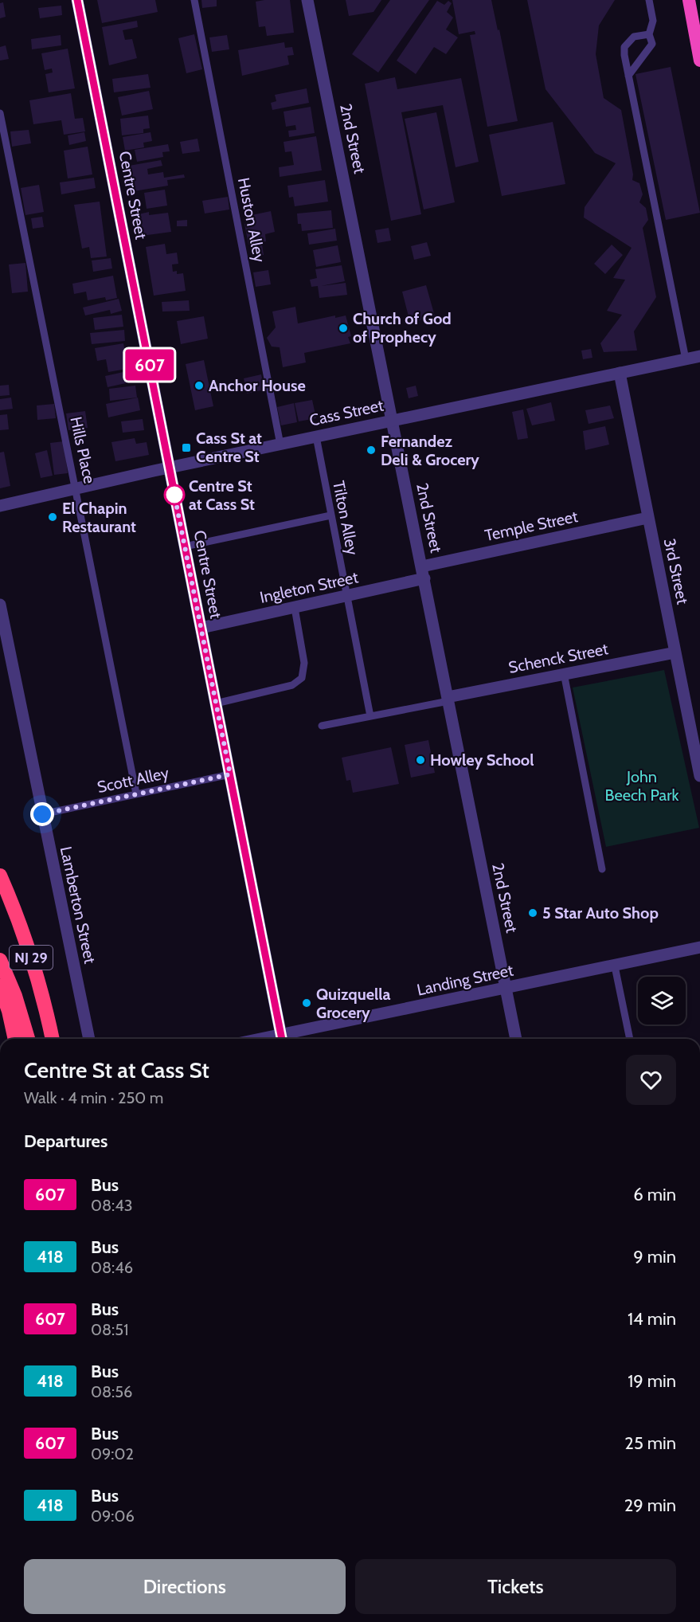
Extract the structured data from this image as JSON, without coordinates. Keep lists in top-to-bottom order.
{
  "streets": {
    "highway": ["NJ 29"],
    "street": [
      "2nd Street",
      "Centre Street",
      "Cass Street",
      "Temple Street",
      "3rd Street",
      "Ingleton Street",
      "Schenck Street",
      "Lamberton Street",
      "Landing Street"
    ],
    "lane": [
      "Huston Alley",
      "Hills Place",
      "Tilton Alley",
      "Scott Alley"
    ]
  },
  "crossings": [
    ["2nd Street", "Cass Street"],
    ["2nd Street", "Temple Street"],
    ["2nd Street", "Ingleton Street"],
    ["2nd Street", "Schenck Street"],
    ["2nd Street", "Landing Street"],
    ["Centre Street", "Cass Street"],
    ["Centre Street", "Ingleton Street"],
    ["Centre Street", "Scott Alley"],
    ["Centre Street", "Landing Street"],
    ["Huston Alley", "Cass Street"],
    ["Cass Street", "Hills Place"],
    ["Cass Street", "Tilton Alley"],
    ["Cass Street", "3rd Street"],
    ["Hills Place", "Scott Alley"],
    ["Tilton Alley", "Ingleton Street"],
    ["Tilton Alley", "Schenck Street"],
    ["Temple Street", "3rd Street"],
    ["Temple Street", "Ingleton Street"],
    ["3rd Street", "Schenck Street"],
    ["Scott Alley", "Lamberton Street"]
  ],
  "parks": ["John Beech Park"],
  "places": {
    "other": [
      "Church of God of Prophecy",
      "Anchor House",
      "Fernandez Deli & Grocery",
      "Centre St at Cass St",
      "El Chapin Restaurant",
      "Howley School",
      "5 Star Auto Shop",
      "Quizquella Grocery"
    ],
    "transit": ["Cass St at Centre St"]
  },
  "lines": ["bus line 607"],
  "page": {
    "on_map": "607",
    "heading": [
      ["Centre St at Cass St", "Walk · 4 min · 250 m"],
      "Departures"
    ],
    "list": [
      {
        "mark": "607",
        "name": "Bus",
        "note": "08:43",
        "value": "6 min"
      },
      {
        "mark": "418",
        "name": "Bus",
        "note": "08:46",
        "value": "9 min"
      },
      {
        "mark": "607",
        "name": "Bus",
        "note": "08:51",
        "value": "14 min"
      },
      {
        "mark": "418",
        "name": "Bus",
        "note": "08:56",
        "value": "19 min"
      },
      {
        "mark": "607",
        "name": "Bus",
        "note": "09:02",
        "value": "25 min"
      },
      {
        "mark": "418",
        "name": "Bus",
        "note": "09:06",
        "value": "29 min"
      }
    ],
    "buttons": ["Directions", "Tickets"]
  }
}
